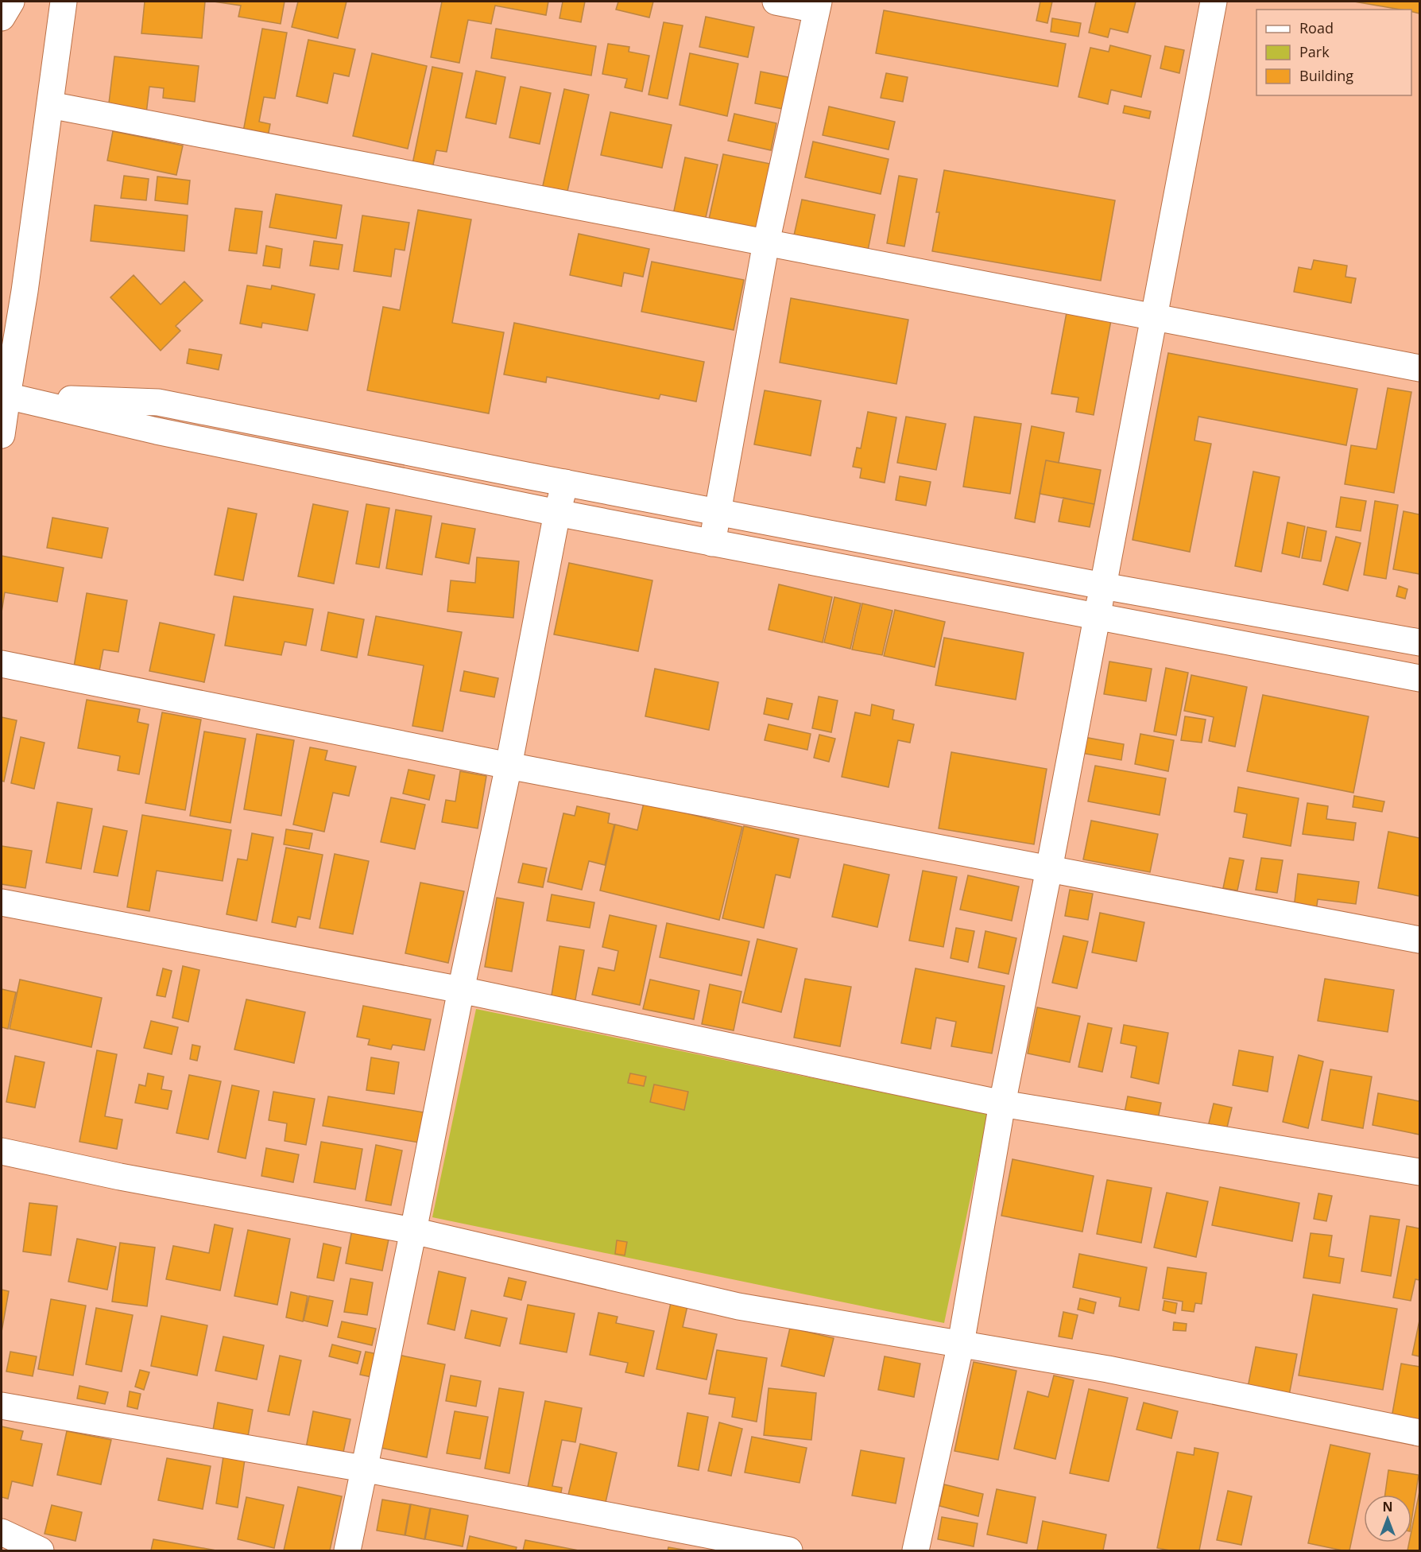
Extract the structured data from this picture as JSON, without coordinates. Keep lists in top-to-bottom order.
{
  "legend": ["Road", "Park", "Building"],
  "north": "top"
}
